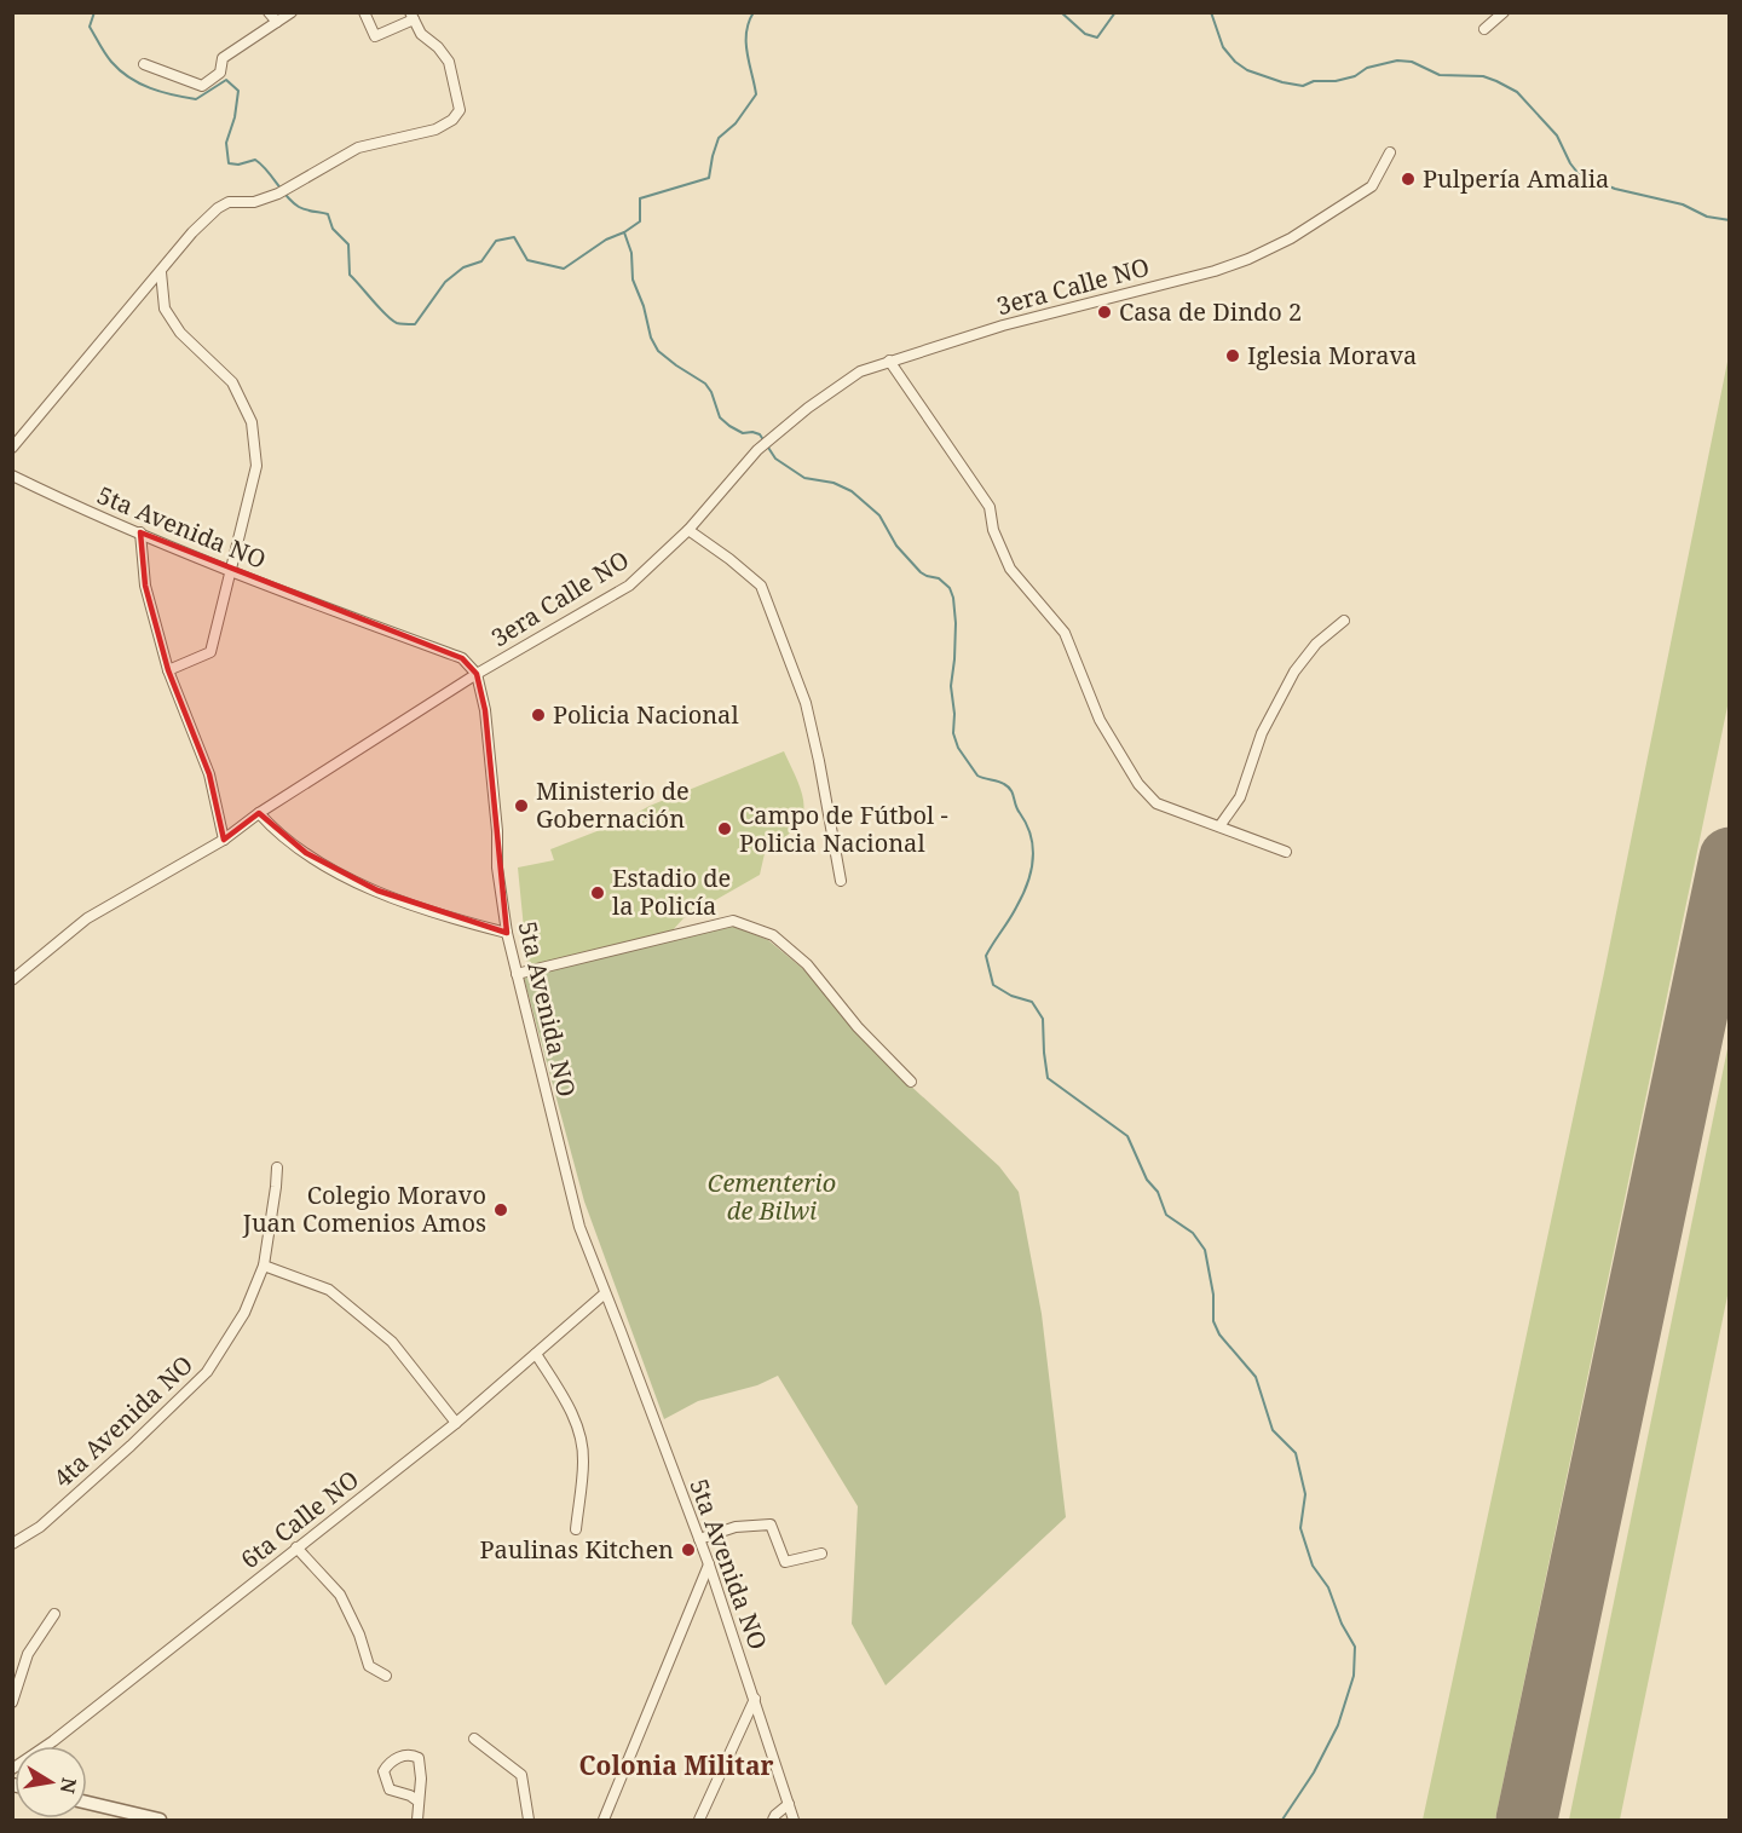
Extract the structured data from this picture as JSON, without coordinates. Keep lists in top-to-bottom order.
{
  "streets": {
    "street": [
      "3era Calle NO",
      "5ta Avenida NO",
      "4ta Avenida NO",
      "6ta Calle NO"
    ]
  },
  "crossings": [
    ["3era Calle NO", "5ta Avenida NO"],
    ["5ta Avenida NO", "6ta Calle NO"]
  ],
  "districts": ["Colonia Militar"],
  "parks": ["Cementerio de Bilwi"],
  "places": [
    "Pulpería Amalia",
    "Casa de Dindo 2",
    "Iglesia Morava",
    "Policia Nacional",
    "Ministerio de Gobernación",
    "Campo de Fútbol - Policia Nacional",
    "Estadio de la Policía",
    "Colegio Moravo Juan Comenios Amos",
    "Paulinas Kitchen"
  ],
  "north": "right"
}
